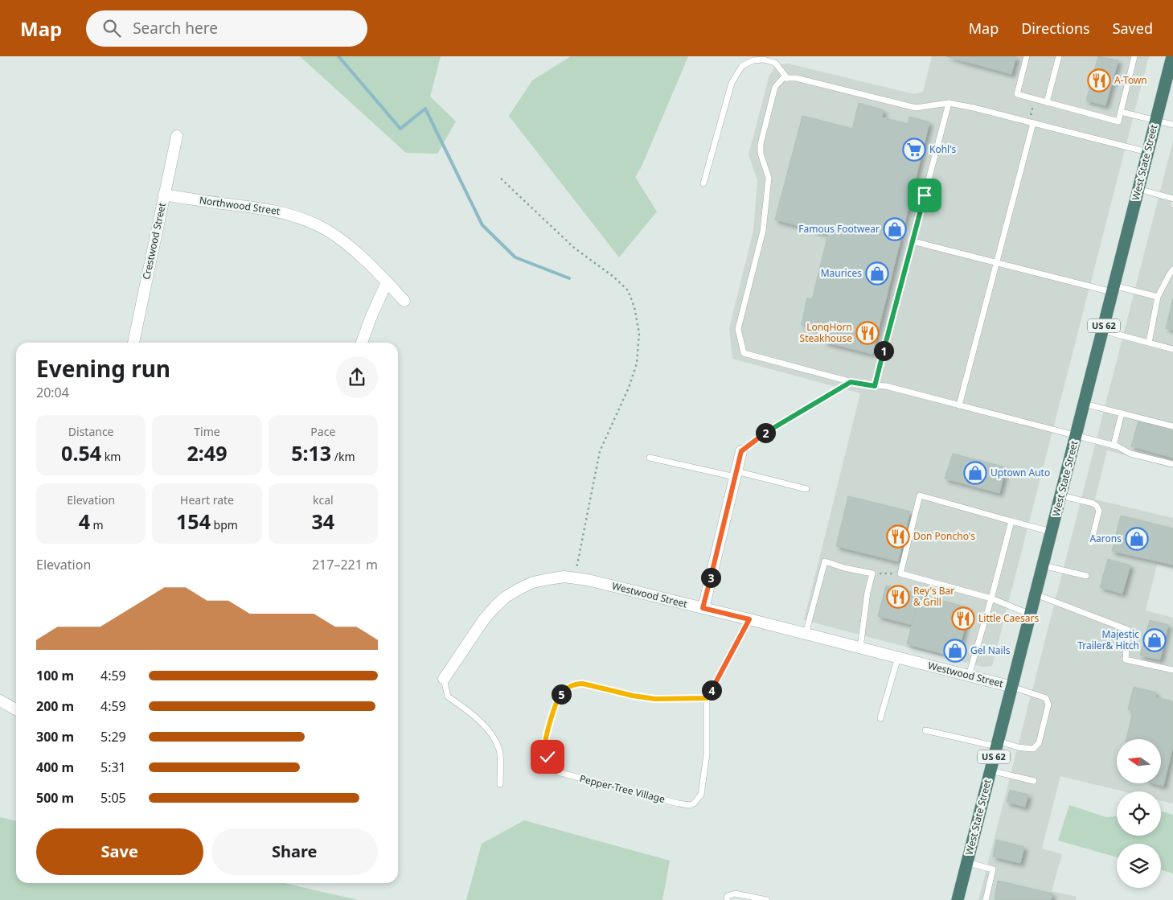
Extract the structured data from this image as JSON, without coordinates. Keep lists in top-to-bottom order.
{
  "streets": {
    "highway": ["West State Street", "US 62"],
    "street": ["Northwood Street", "Crestwood Street", "Westwood Street"],
    "lane": ["Pepper-Tree Village"]
  },
  "crossings": [
    ["West State Street", "Westwood Street"],
    ["Northwood Street", "Crestwood Street"],
    ["Westwood Street", "Pepper-Tree Village"]
  ],
  "places": {
    "restaurant": [
      "A-Town",
      "LongHorn Steakhouse",
      "Don Poncho's",
      "Rey's Bar & Grill",
      "Little Caesars"
    ],
    "supermarket": ["Kohl's"],
    "shop": [
      "Famous Footwear",
      "Maurices",
      "Uptown Auto",
      "Aarons",
      "Majestic Trailer& Hitch",
      "Gel Nails"
    ]
  },
  "north": "left",
  "page": {
    "header": "Map",
    "search": "Search here",
    "nav": ["Map", "Directions", "Saved"],
    "pins": [
      "1",
      "2",
      "3",
      "4",
      "5"
    ],
    "heading": ["Evening run", "20:04"],
    "stats": [
      ["Distance", "0.54 km"],
      ["Time", "2:49"],
      ["Pace", "5:13 /km"],
      ["Elevation", "4 m"],
      ["Heart rate", "154 bpm"],
      ["kcal", "34"]
    ],
    "chart": ["Elevation", "217–221 m"],
    "list": [
      {
        "name": "100 m",
        "note": "4:59"
      },
      {
        "name": "200 m",
        "note": "4:59"
      },
      {
        "name": "300 m",
        "note": "5:29"
      },
      {
        "name": "400 m",
        "note": "5:31"
      },
      {
        "name": "500 m",
        "note": "5:05"
      }
    ],
    "buttons": ["Save", "Share"]
  }
}
